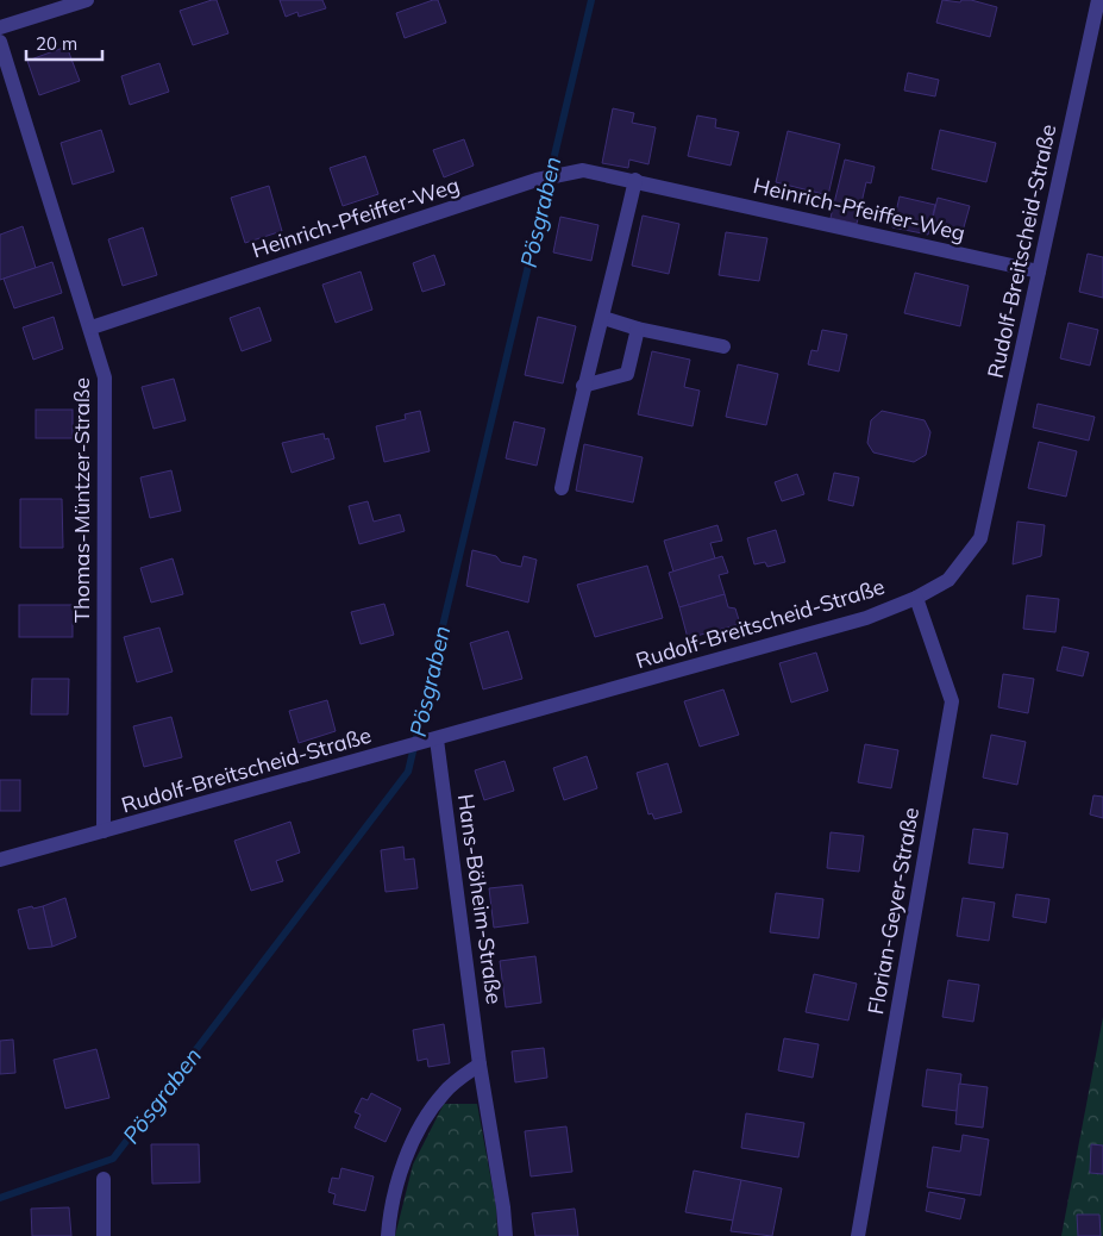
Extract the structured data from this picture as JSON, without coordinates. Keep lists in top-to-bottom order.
{
  "streets": {
    "street": [
      "Heinrich-Pfeiffer-Weg",
      "Rudolf-Breitscheid-Straße",
      "Thomas-Müntzer-Straße",
      "Hans-Böheim-Straße",
      "Florian-Geyer-Straße"
    ]
  },
  "crossings": [
    ["Heinrich-Pfeiffer-Weg", "Rudolf-Breitscheid-Straße"],
    ["Heinrich-Pfeiffer-Weg", "Thomas-Müntzer-Straße"],
    ["Rudolf-Breitscheid-Straße", "Thomas-Müntzer-Straße"],
    ["Rudolf-Breitscheid-Straße", "Hans-Böheim-Straße"],
    ["Rudolf-Breitscheid-Straße", "Florian-Geyer-Straße"]
  ],
  "water": ["Pösgraben"],
  "scale_bar": "20 m"
}
